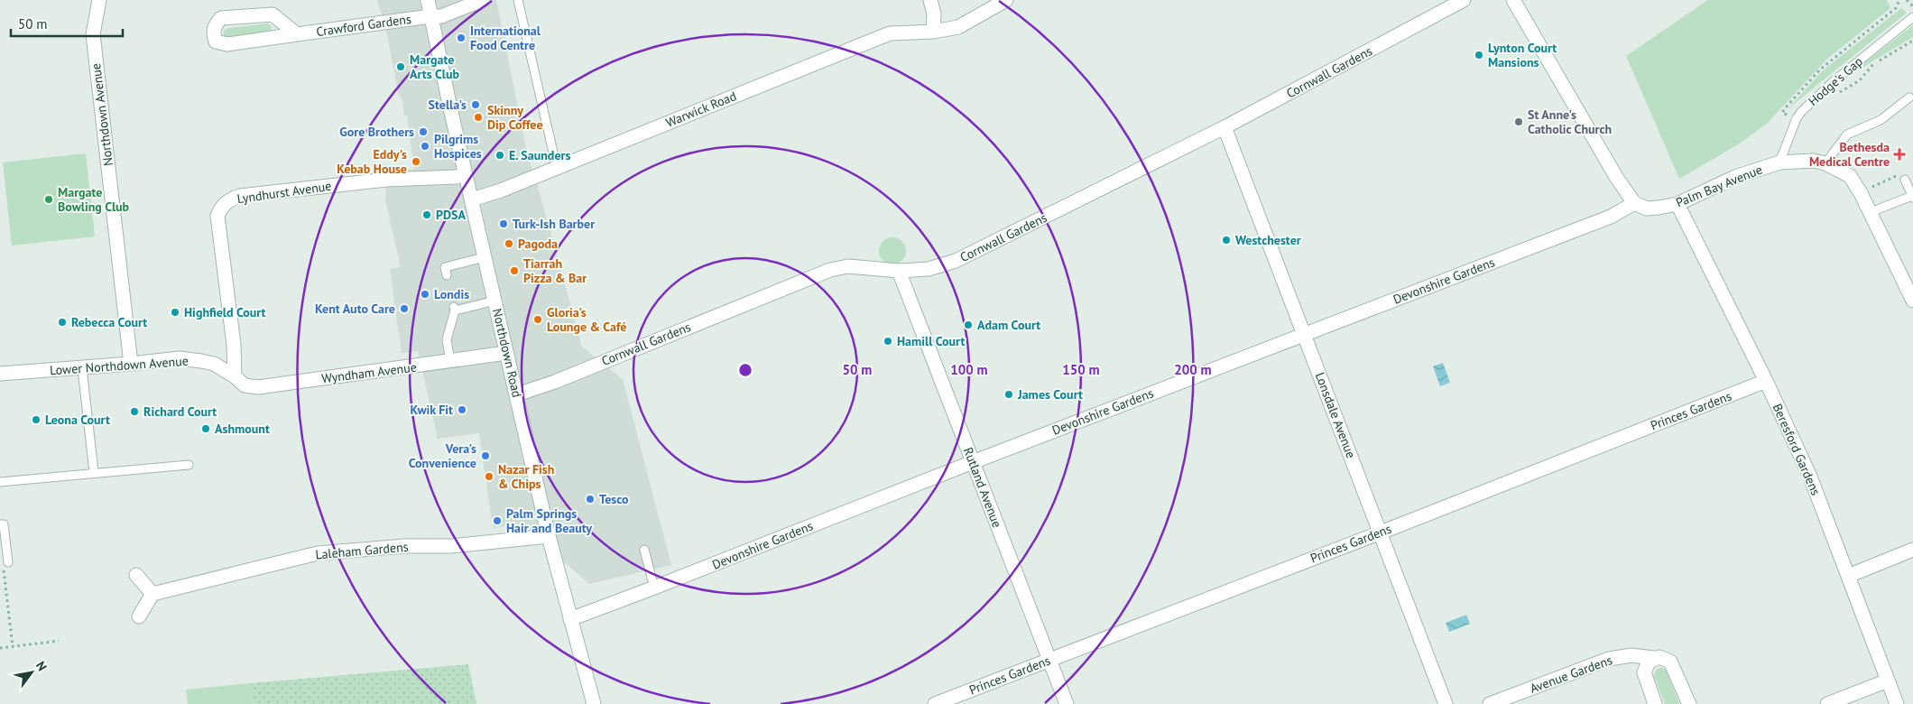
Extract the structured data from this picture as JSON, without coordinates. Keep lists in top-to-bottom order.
{
  "streets": {
    "street": [
      "Crawford Gardens",
      "Cornwall Gardens",
      "Warwick Road",
      "Northdown Avenue",
      "Palm Bay Avenue",
      "Lyndhurst Avenue",
      "Devonshire Gardens",
      "Northdown Road",
      "Lower Northdown Avenue",
      "Wyndham Avenue",
      "Princes Gardens",
      "Lonsdale Avenue",
      "Beresford Gardens",
      "Rutland Avenue",
      "Laleham Gardens",
      "Avenue Gardens"
    ],
    "lane": ["Hodge's Gap"]
  },
  "crossings": [
    ["Crawford Gardens", "Northdown Road"],
    ["Cornwall Gardens", "Northdown Road"],
    ["Cornwall Gardens", "Lonsdale Avenue"],
    ["Cornwall Gardens", "Rutland Avenue"],
    ["Hodge's Gap", "Palm Bay Avenue"],
    ["Warwick Road", "Northdown Road"],
    ["Northdown Avenue", "Lower Northdown Avenue"],
    ["Palm Bay Avenue", "Devonshire Gardens"],
    ["Palm Bay Avenue", "Beresford Gardens"],
    ["Lyndhurst Avenue", "Northdown Road"],
    ["Lyndhurst Avenue", "Lower Northdown Avenue"],
    ["Lyndhurst Avenue", "Wyndham Avenue"],
    ["Devonshire Gardens", "Northdown Road"],
    ["Devonshire Gardens", "Lonsdale Avenue"],
    ["Devonshire Gardens", "Rutland Avenue"],
    ["Northdown Road", "Wyndham Avenue"],
    ["Northdown Road", "Laleham Gardens"],
    ["Lower Northdown Avenue", "Wyndham Avenue"],
    ["Princes Gardens", "Lonsdale Avenue"],
    ["Princes Gardens", "Beresford Gardens"],
    ["Princes Gardens", "Rutland Avenue"]
  ],
  "places": {
    "other": [
      "International Food Centre",
      "Lynton Court Mansions",
      "Margate Arts Club",
      "Stella's",
      "Skinny Dip Coffee",
      "St Anne's Catholic Church",
      "Gore Brothers",
      "Pilgrims Hospices",
      "E. Saunders",
      "Eddy's Kebab House",
      "Margate Bowling Club",
      "PDSA",
      "Turk-Ish Barber",
      "Westchester",
      "Pagoda",
      "Tiarrah Pizza & Bar",
      "Londis",
      "Kent Auto Care",
      "Highfield Court",
      "Gloria's Lounge & Café",
      "Rebecca Court",
      "Adam Court",
      "Hamill Court",
      "James Court",
      "Kwik Fit",
      "Richard Court",
      "Leona Court",
      "Ashmount",
      "Vera's Convenience",
      "Nazar Fish & Chips",
      "Tesco",
      "Palm Springs Hair and Beauty"
    ],
    "health": ["Bethesda Medical Centre"]
  },
  "scale_bar": "50 m",
  "north": "top right",
  "rings": [
    "50 m",
    "100 m",
    "150 m",
    "200 m"
  ]
}
